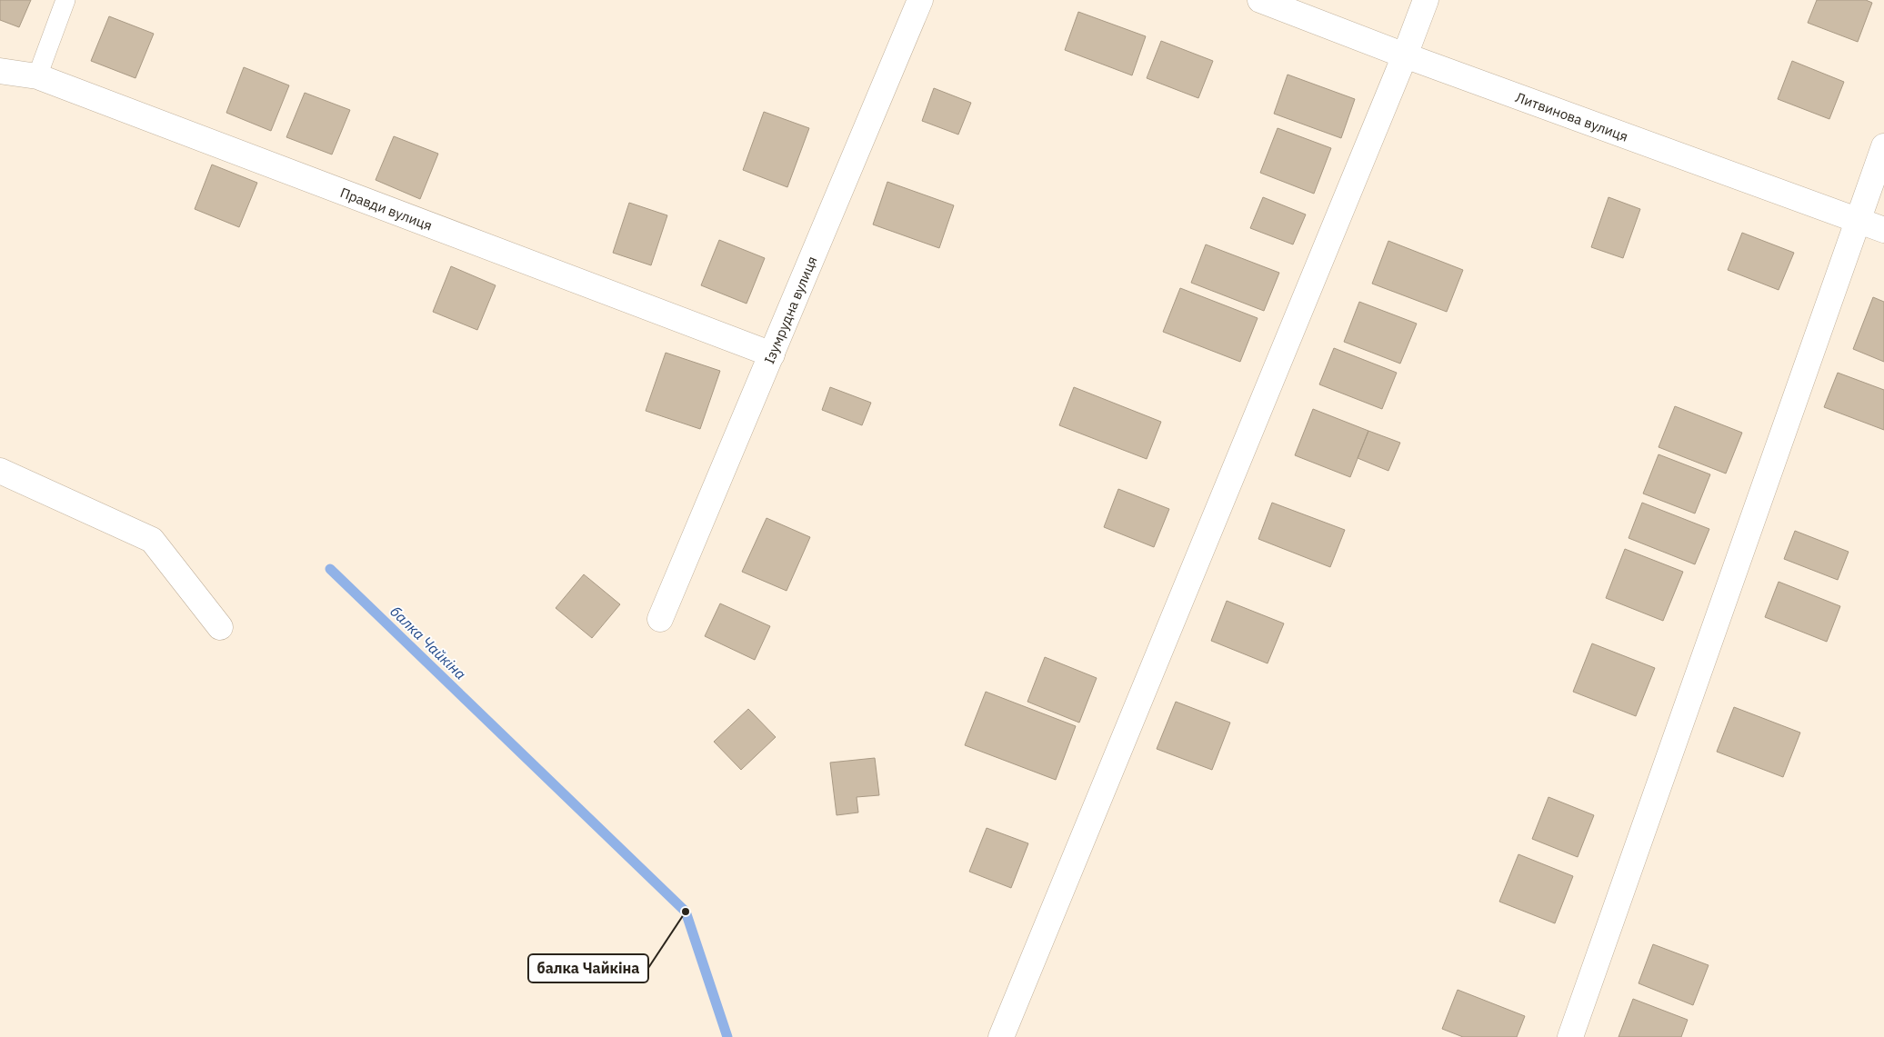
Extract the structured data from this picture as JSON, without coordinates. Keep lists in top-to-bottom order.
{
  "streets": {
    "street": ["Литвинова вулиця", "Правди вулиця", "Ізумрудна вулиця"]
  },
  "crossings": [
    ["Правди вулиця", "Ізумрудна вулиця"]
  ],
  "water": ["балка Чайкіна"],
  "places": ["балка Чайкіна"]
}
